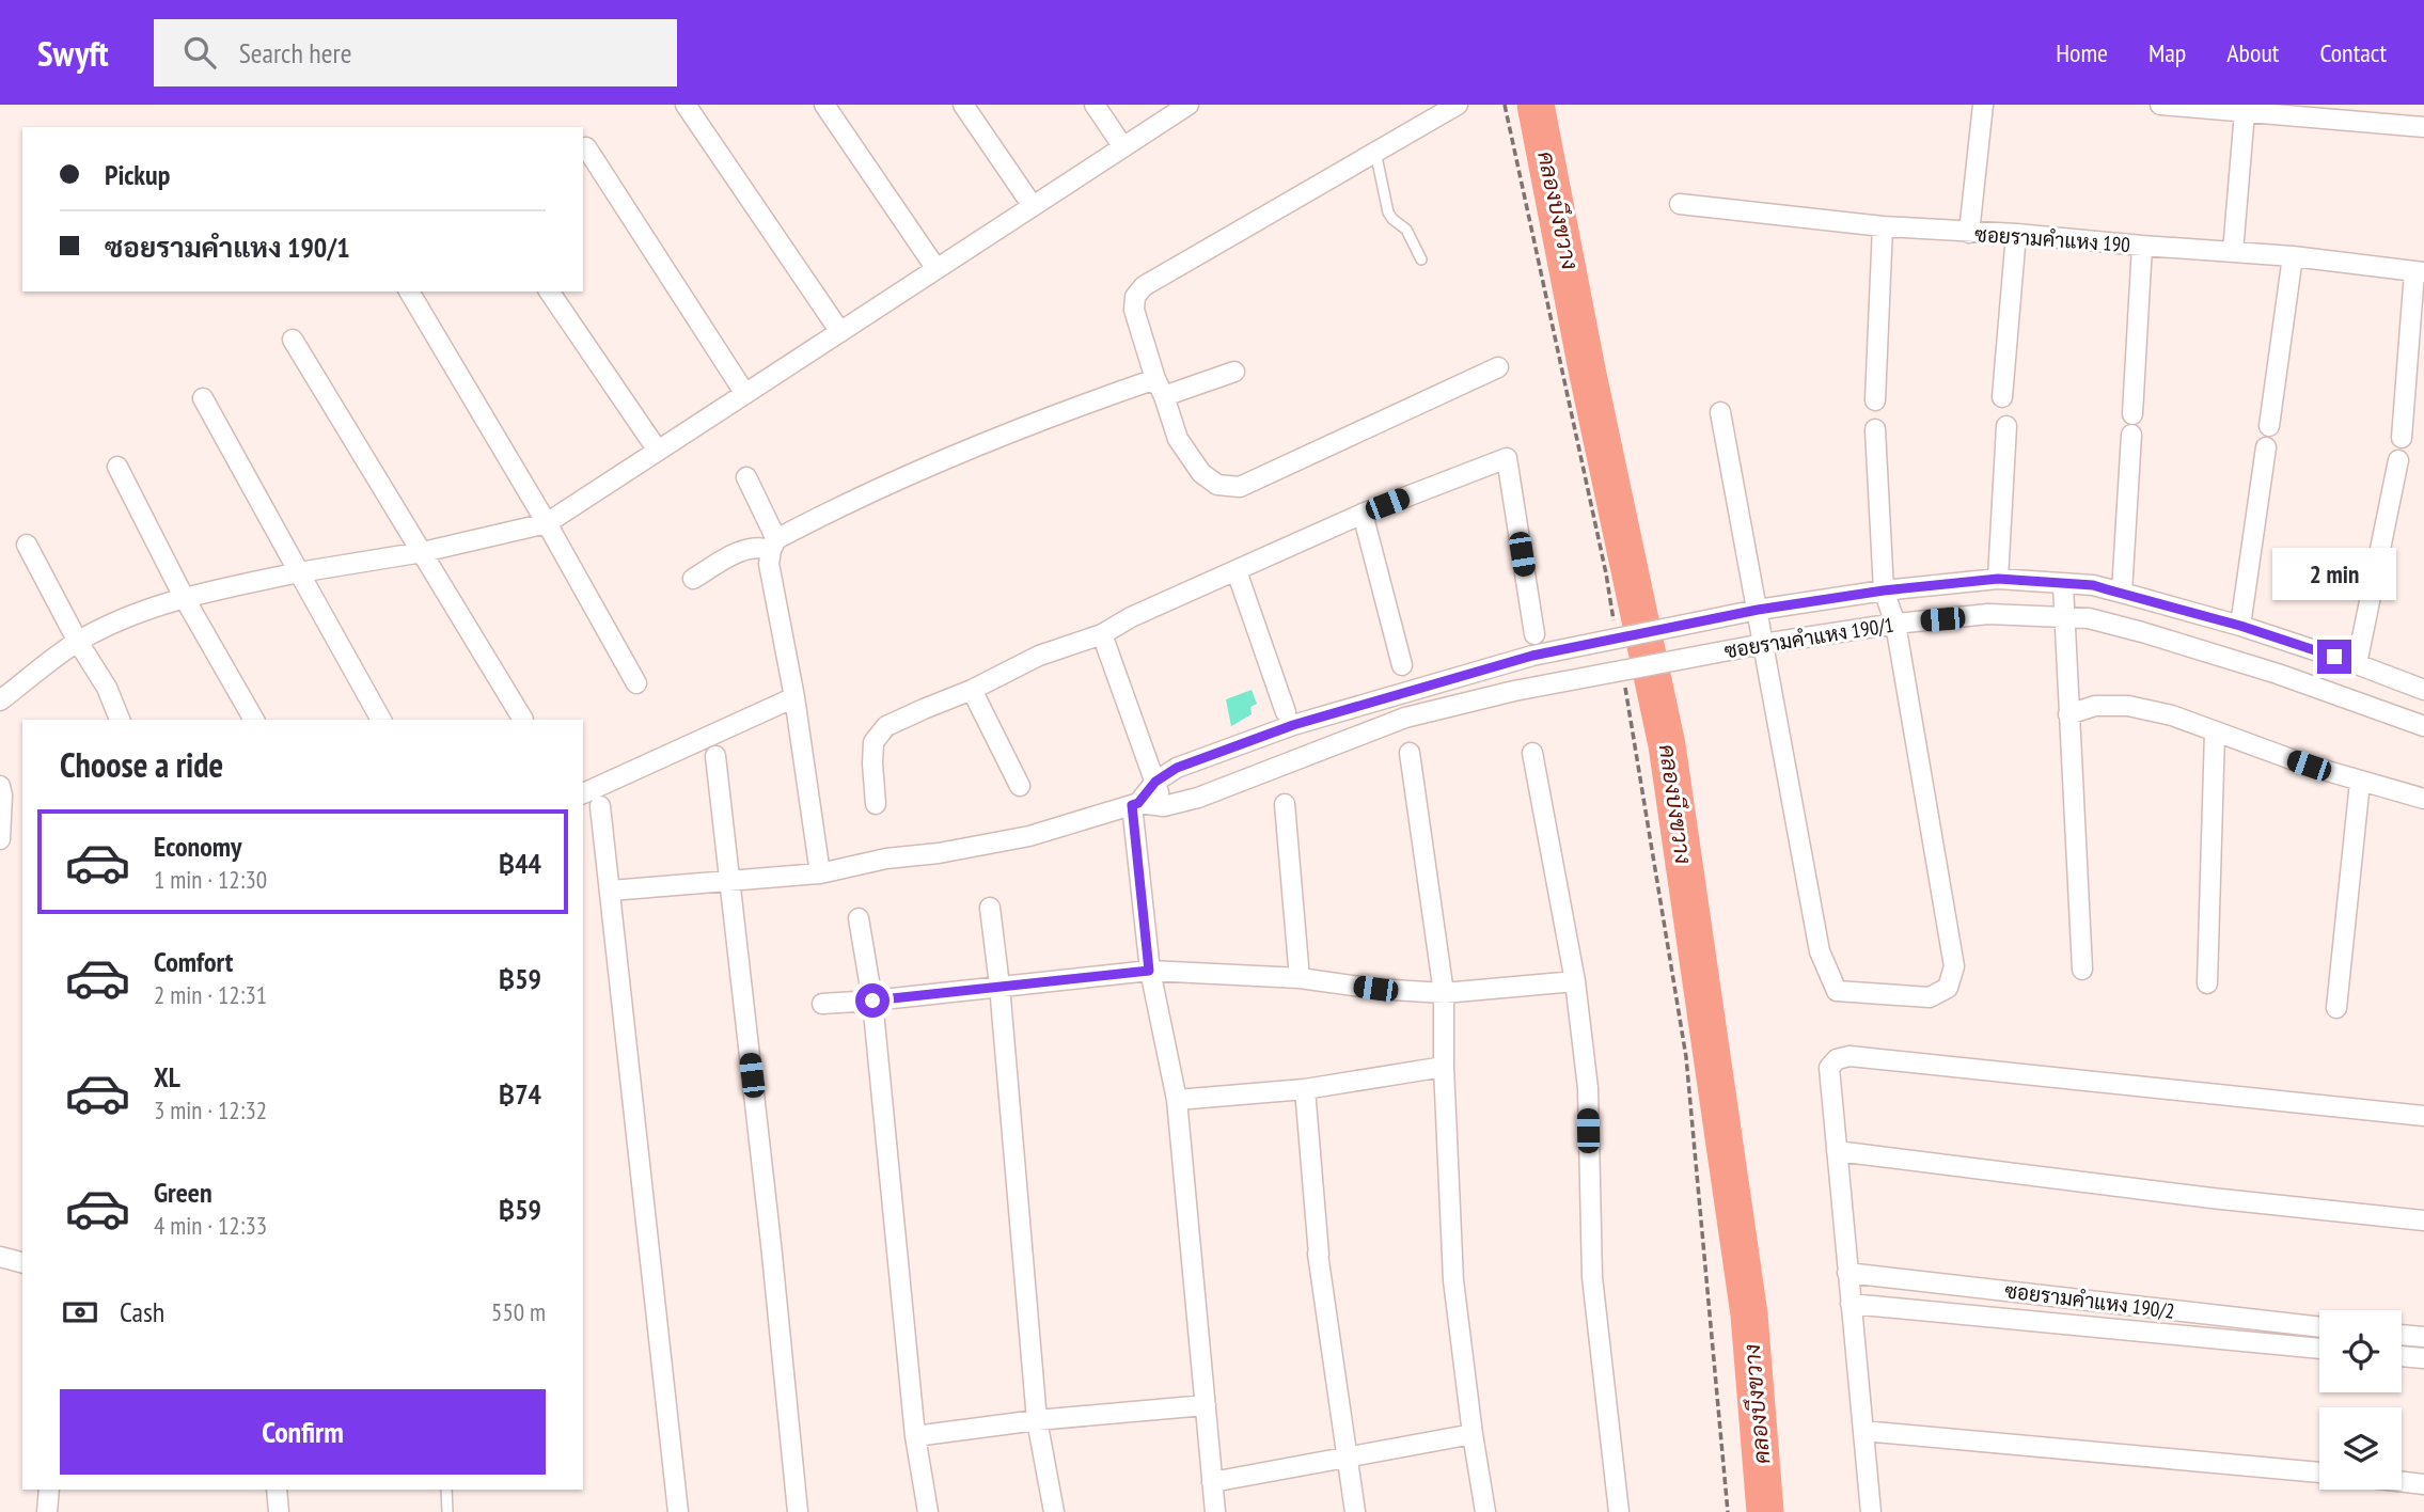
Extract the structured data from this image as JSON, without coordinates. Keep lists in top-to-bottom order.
{
  "streets": {
    "street": ["ซอยรามคำแหง 190", "ซอยรามคำแหง 190/1", "ซอยรามคำแหง 190/2"]
  },
  "water": ["คลองบึงขวาง"],
  "page": {
    "header": "Swyft",
    "search": "Search here",
    "nav": [
      "Home",
      "Map",
      "About",
      "Contact"
    ],
    "banner": ["Pickup", "ซอยรามคำแหง 190/1"],
    "bubble": "2 min",
    "heading": "Choose a ride",
    "list": [
      {
        "name": "Economy",
        "note": "1 min · 12:30",
        "value": "฿44"
      },
      {
        "name": "Comfort",
        "note": "2 min · 12:31",
        "value": "฿59"
      },
      {
        "name": "XL",
        "note": "3 min · 12:32",
        "value": "฿74"
      },
      {
        "name": "Green",
        "note": "4 min · 12:33",
        "value": "฿59"
      }
    ],
    "pay": ["Cash", "550 m"],
    "buttons": "Confirm"
  }
}
